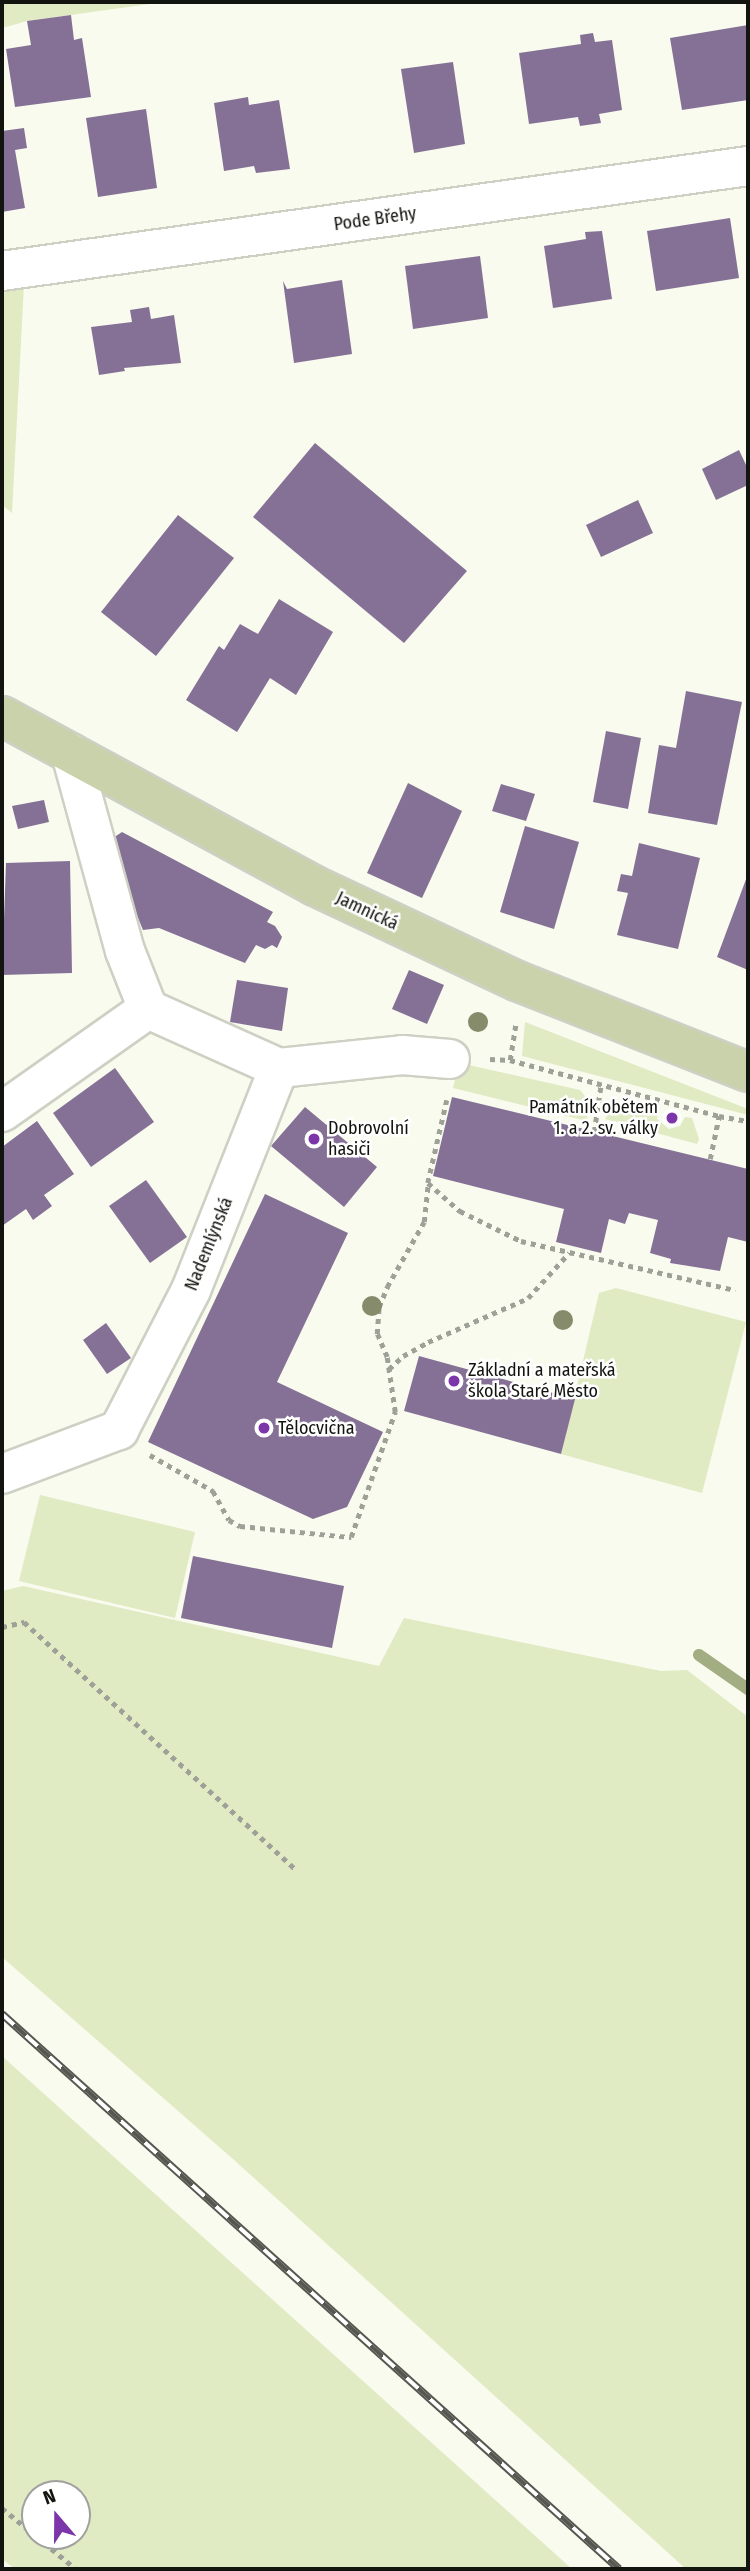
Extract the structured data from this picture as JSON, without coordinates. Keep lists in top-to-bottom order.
{
  "streets": {
    "main road": ["Jamnická"],
    "street": ["Pode Břehy", "Nademlýnská"]
  },
  "places": [
    "Památník obětem 1. a 2. sv. války",
    "Dobrovolní hasiči",
    "Základní a mateřská škola Staré Město",
    "Tělocvična"
  ],
  "north": "top"
}
